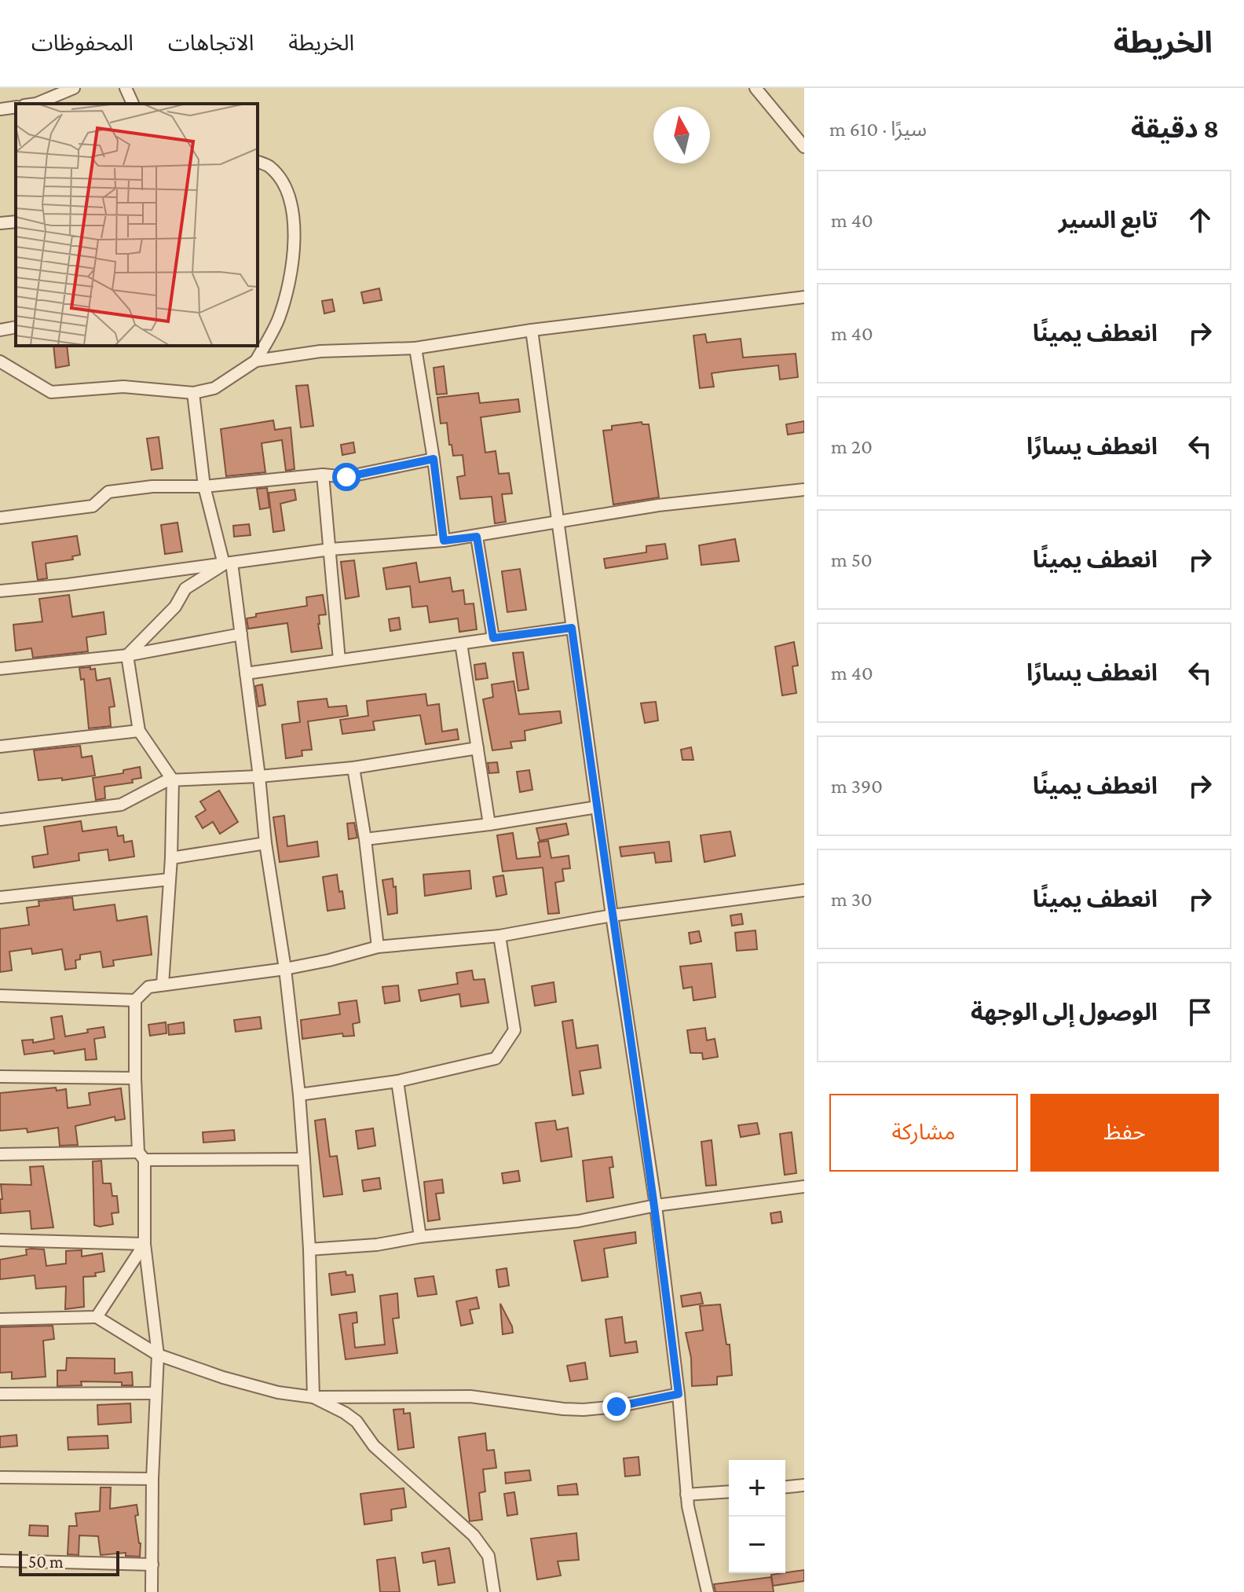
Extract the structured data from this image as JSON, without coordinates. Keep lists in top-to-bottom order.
{
  "scale_bar": "50 m",
  "north": "top",
  "page": {
    "header": "الخريطة",
    "nav": ["الخريطة", "الاتجاهات", "المحفوظات"],
    "heading": ["8 دقيقة", "سيرًا · 610 m"],
    "list": [
      ["تابع السير", "40 m"],
      ["انعطف يمينًا", "40 m"],
      ["انعطف يسارًا", "20 m"],
      ["انعطف يمينًا", "50 m"],
      ["انعطف يسارًا", "40 m"],
      ["انعطف يمينًا", "390 m"],
      ["انعطف يمينًا", "30 m"],
      "الوصول إلى الوجهة"
    ],
    "buttons": ["حفظ", "مشاركة"],
    "map_buttons": ["+", "−"],
    "scale": "50 m"
  }
}
